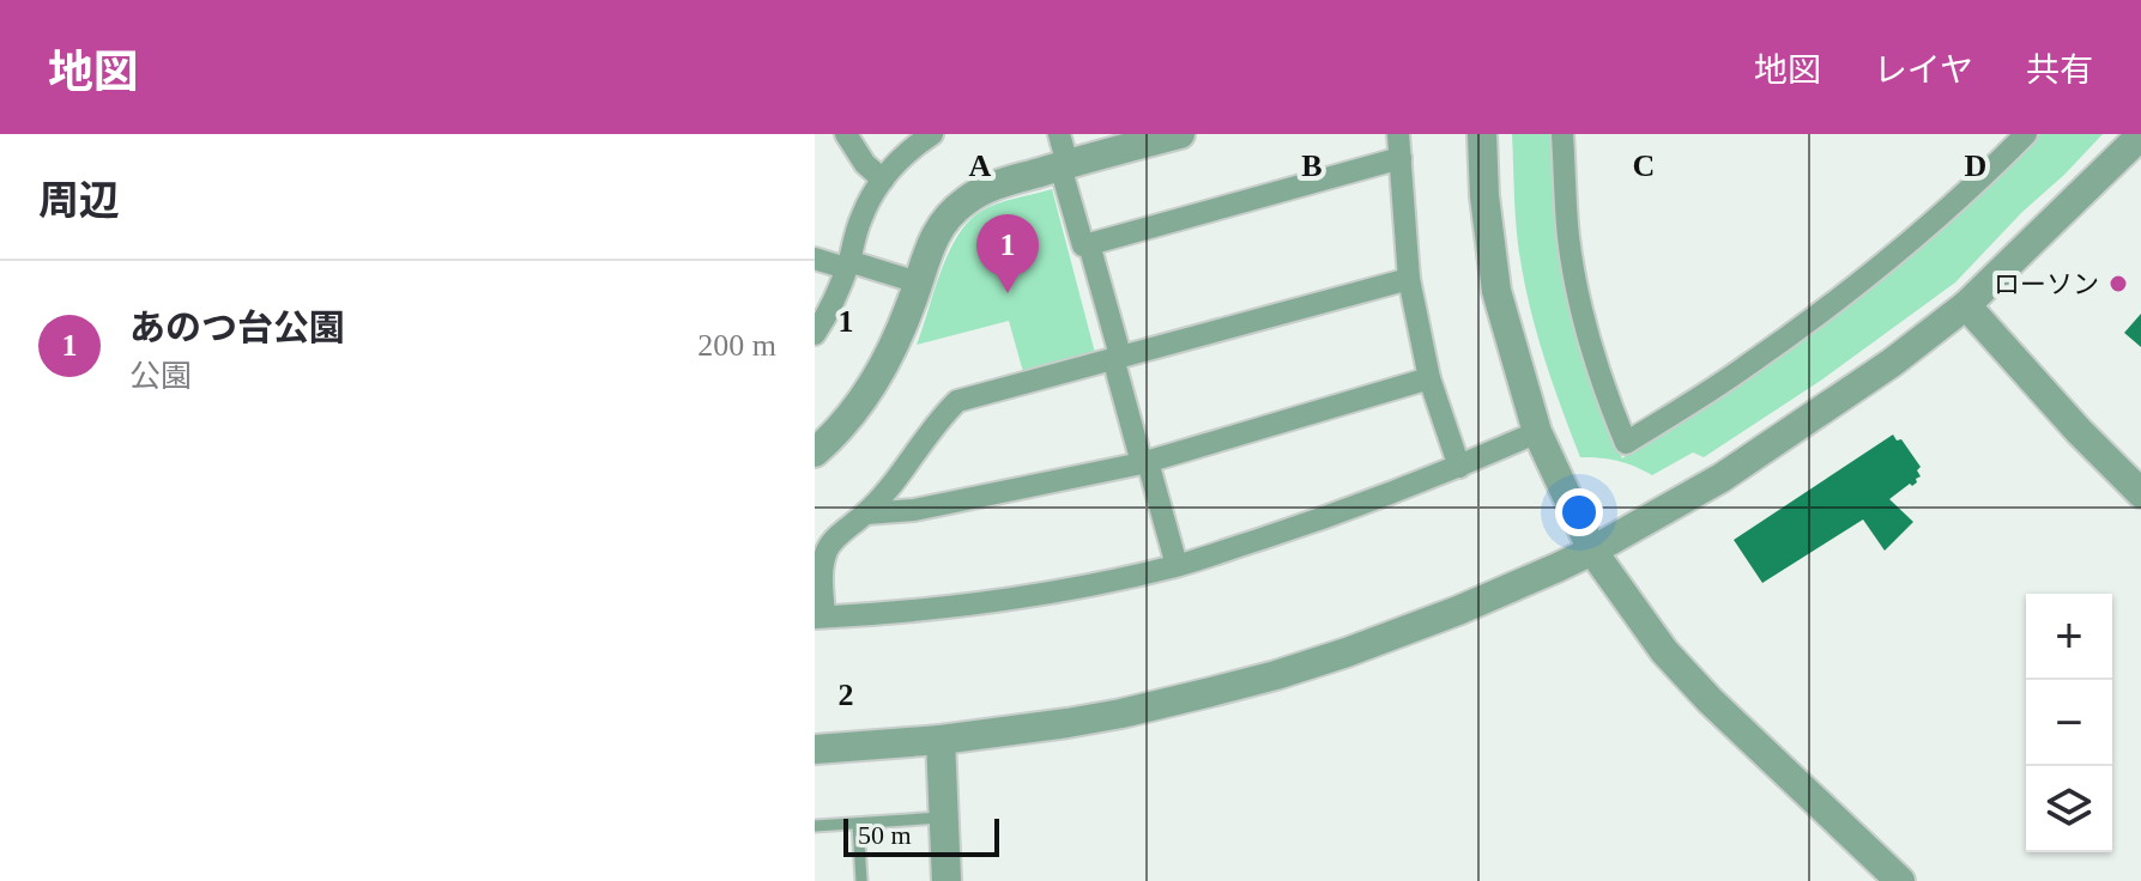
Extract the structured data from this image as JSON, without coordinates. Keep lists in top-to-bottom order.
{
  "places": ["ローソン"],
  "scale_bar": "50 m",
  "page": {
    "header": "地図",
    "nav": ["地図", "レイヤ", "共有"],
    "heading": "周辺",
    "pins": "1",
    "list": [
      {
        "mark": "1",
        "name": "あのつ台公園",
        "note": "公園",
        "value": "200 m"
      }
    ],
    "map_buttons": ["+", "−"],
    "scale": "50 m"
  },
  "grid": {
    "columns": [
      "A",
      "B",
      "C",
      "D"
    ],
    "rows": ["1", "2"]
  }
}
